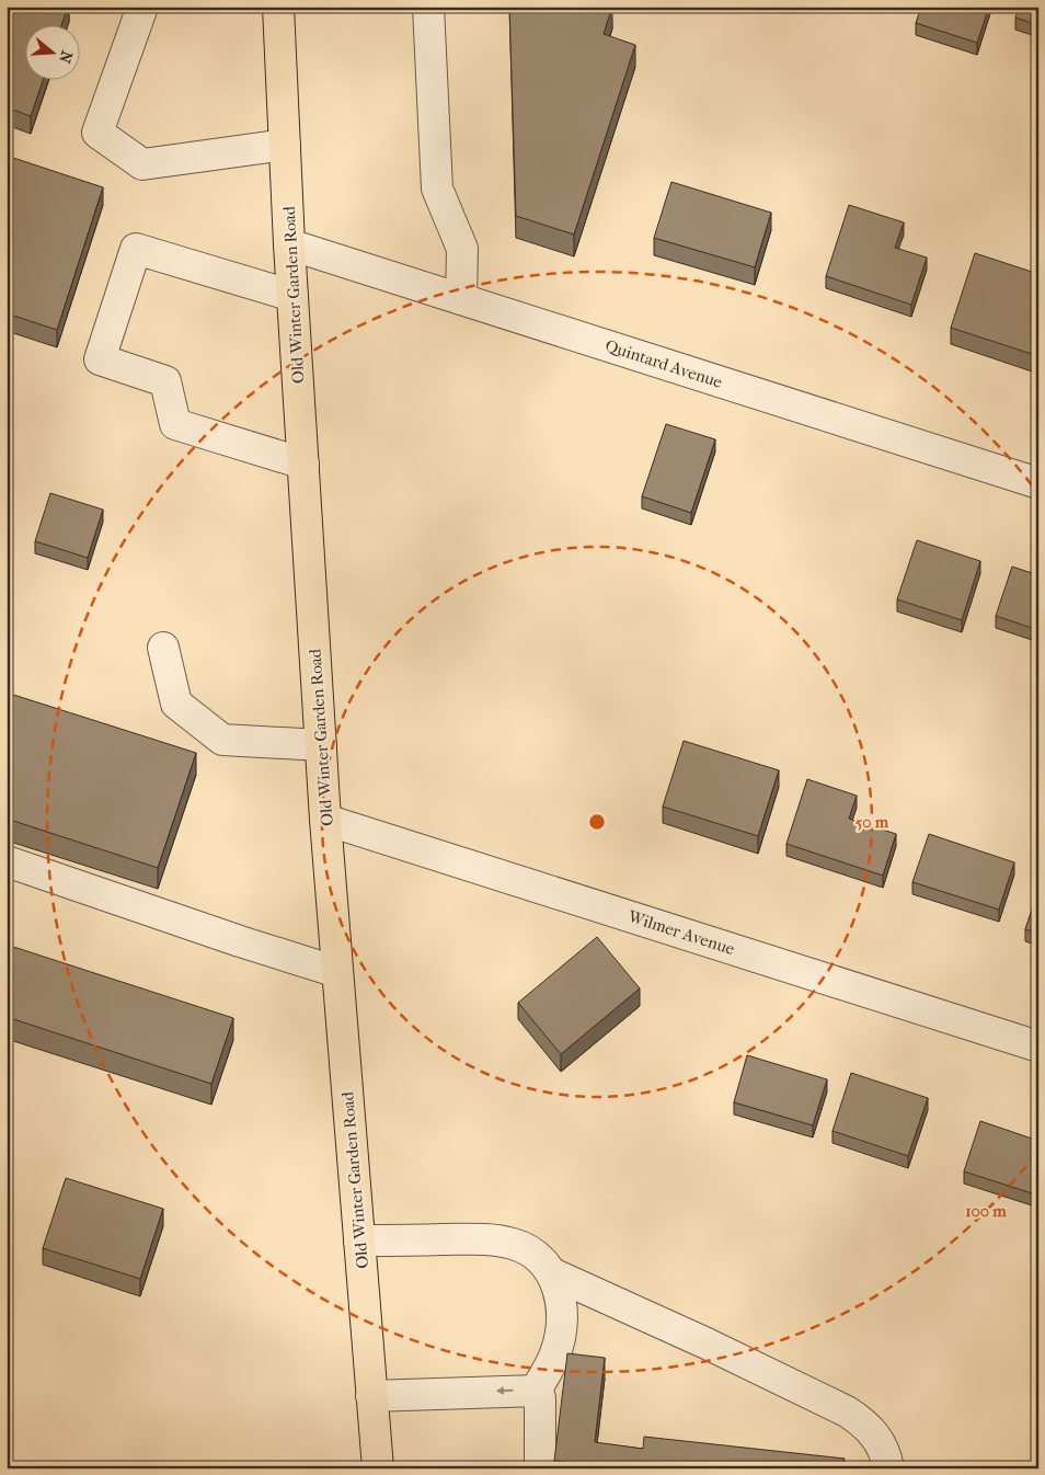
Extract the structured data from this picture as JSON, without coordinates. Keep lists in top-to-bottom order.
{
  "streets": {
    "main road": ["Old Winter Garden Road"],
    "street": ["Quintard Avenue", "Wilmer Avenue"]
  },
  "crossings": [
    ["Old Winter Garden Road", "Quintard Avenue"],
    ["Old Winter Garden Road", "Wilmer Avenue"]
  ],
  "north": "right",
  "rings": ["50 m", "100 m"]
}
